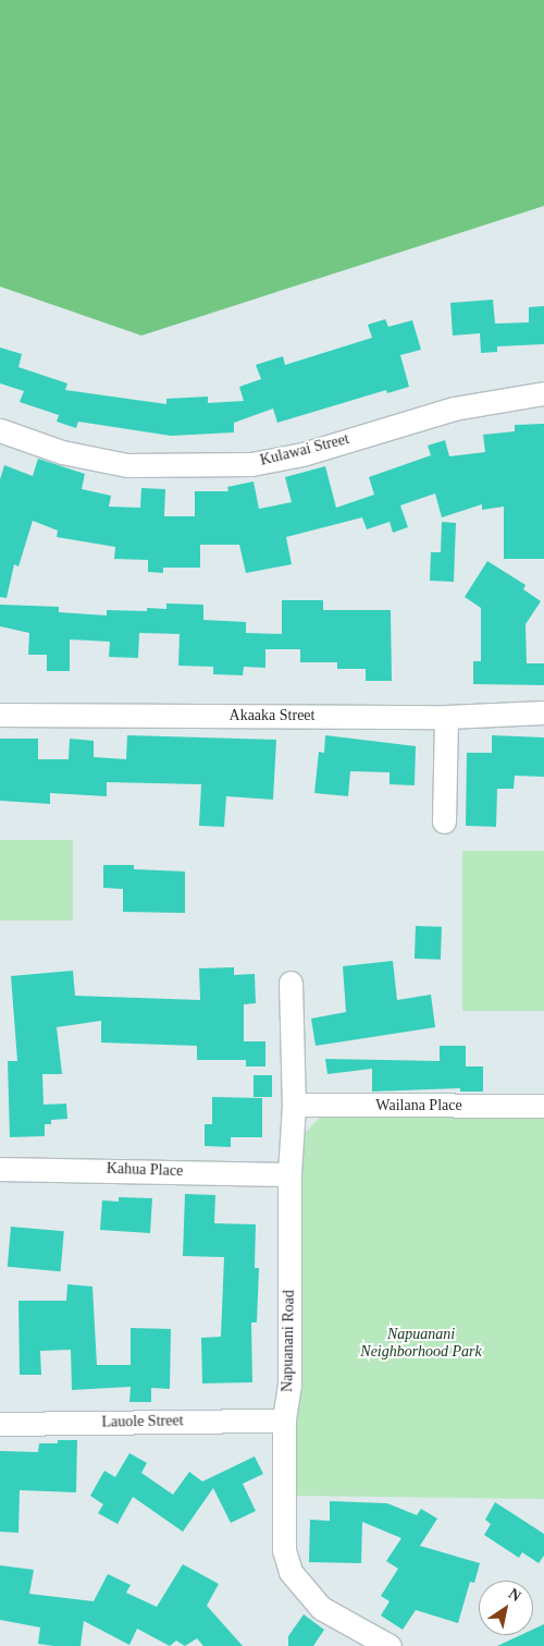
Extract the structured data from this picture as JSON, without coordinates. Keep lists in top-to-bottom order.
{
  "streets": {
    "street": [
      "Kulawai Street",
      "Akaaka Street",
      "Wailana Place",
      "Kahua Place",
      "Napuanani Road",
      "Lauole Street"
    ]
  },
  "crossings": [
    ["Wailana Place", "Napuanani Road"],
    ["Kahua Place", "Napuanani Road"],
    ["Napuanani Road", "Lauole Street"]
  ],
  "parks": ["Napuanani Neighborhood Park"],
  "north": "top right"
}
